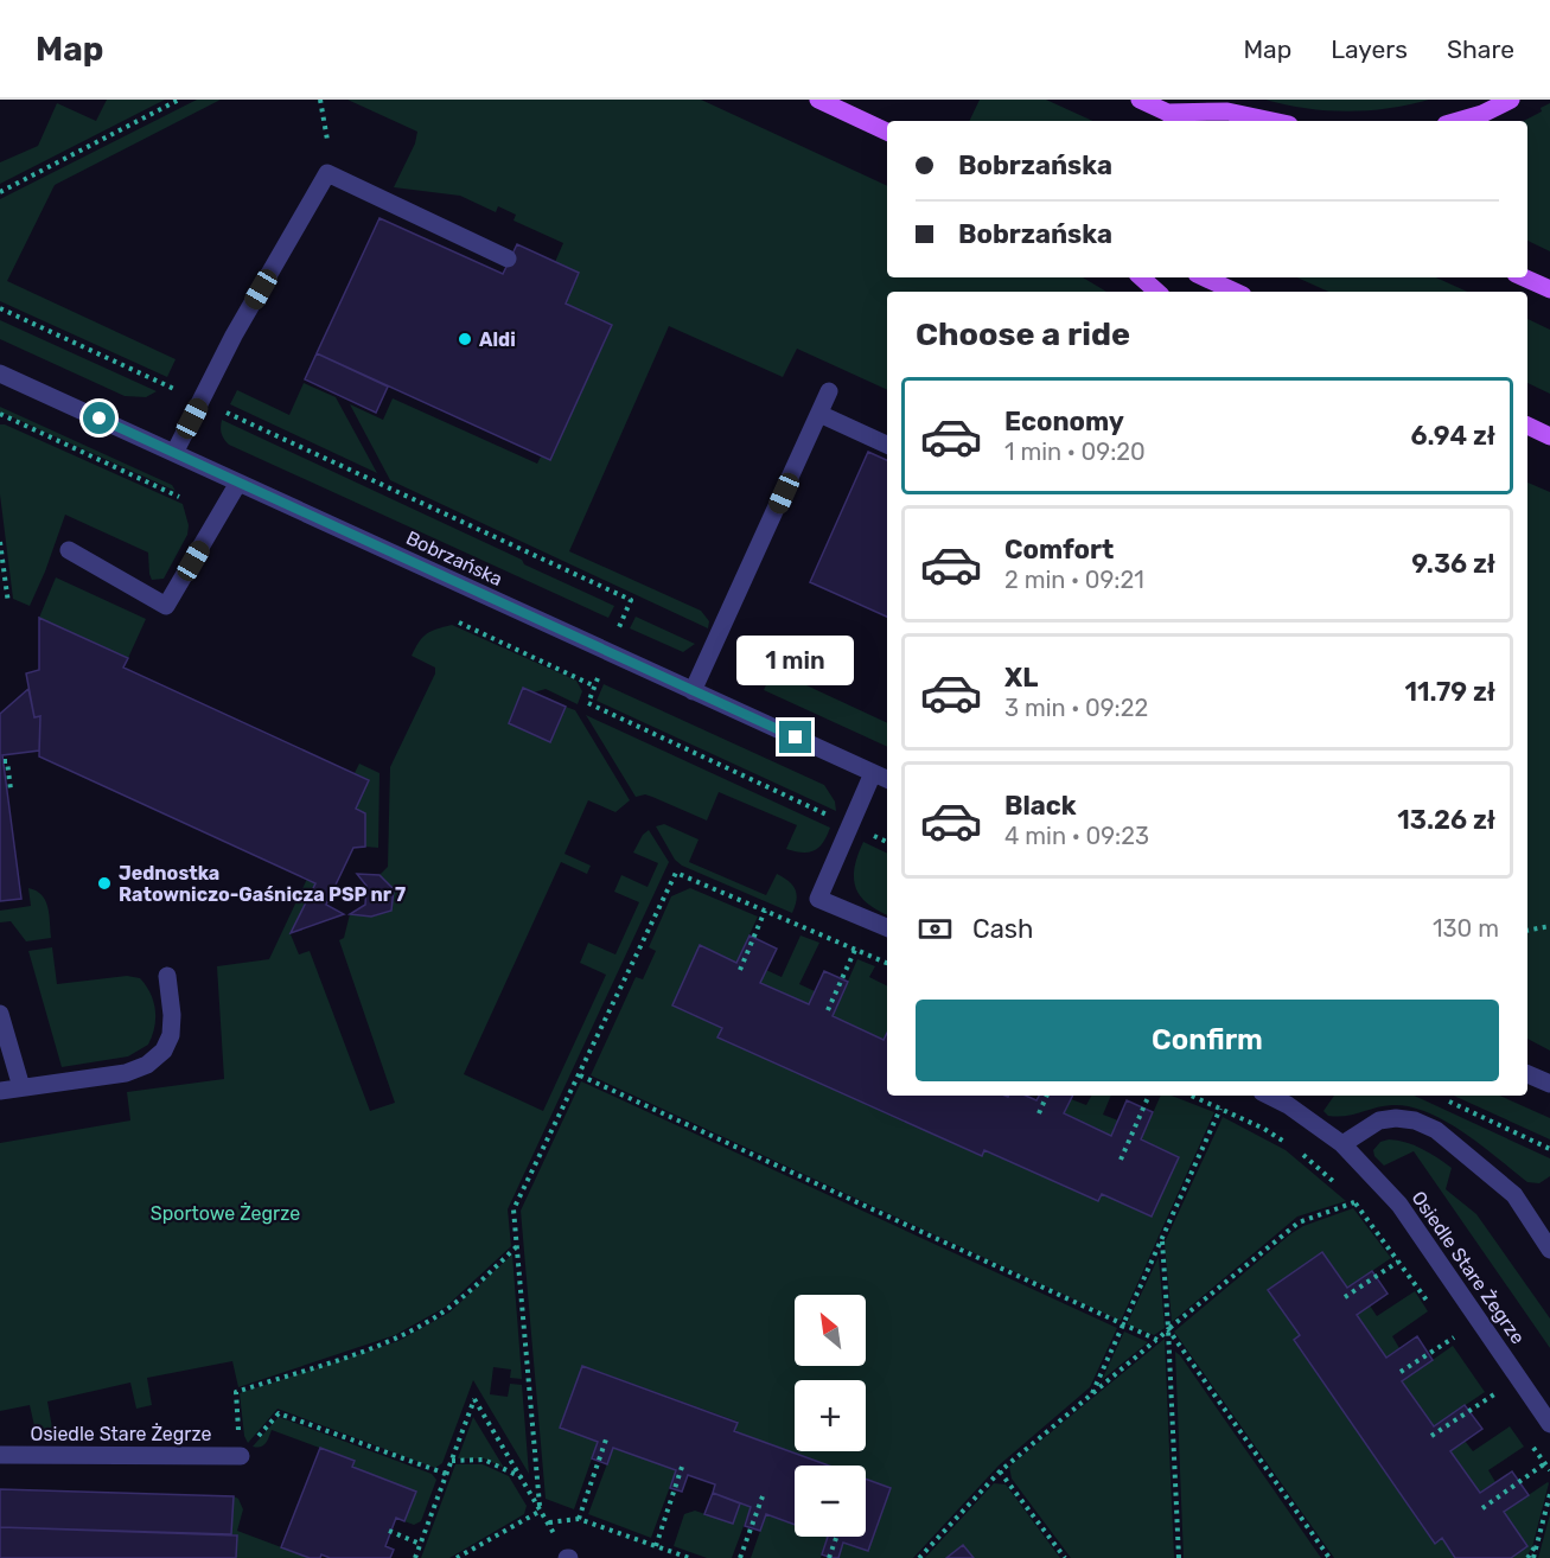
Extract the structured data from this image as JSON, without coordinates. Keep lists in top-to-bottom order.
{
  "streets": {
    "street": ["Bobrzańska", "Osiedle Stare Żegrze"]
  },
  "parks": ["Sportowe Żegrze"],
  "places": ["Aldi", "Jednostka Ratowniczo-Gaśnicza PSP nr 7"],
  "north": "top left",
  "page": {
    "header": "Map",
    "nav": ["Map", "Layers", "Share"],
    "banner": ["Bobrzańska", "Bobrzańska"],
    "heading": "Choose a ride",
    "list": [
      {
        "name": "Economy",
        "note": "1 min · 09:20",
        "value": "6.94 zł"
      },
      {
        "name": "Comfort",
        "note": "2 min · 09:21",
        "value": "9.36 zł"
      },
      {
        "name": "XL",
        "note": "3 min · 09:22",
        "value": "11.79 zł"
      },
      {
        "name": "Black",
        "note": "4 min · 09:23",
        "value": "13.26 zł"
      }
    ],
    "bubble": "1 min",
    "pay": ["Cash", "130 m"],
    "buttons": "Confirm",
    "map_buttons": ["+", "−"]
  }
}
